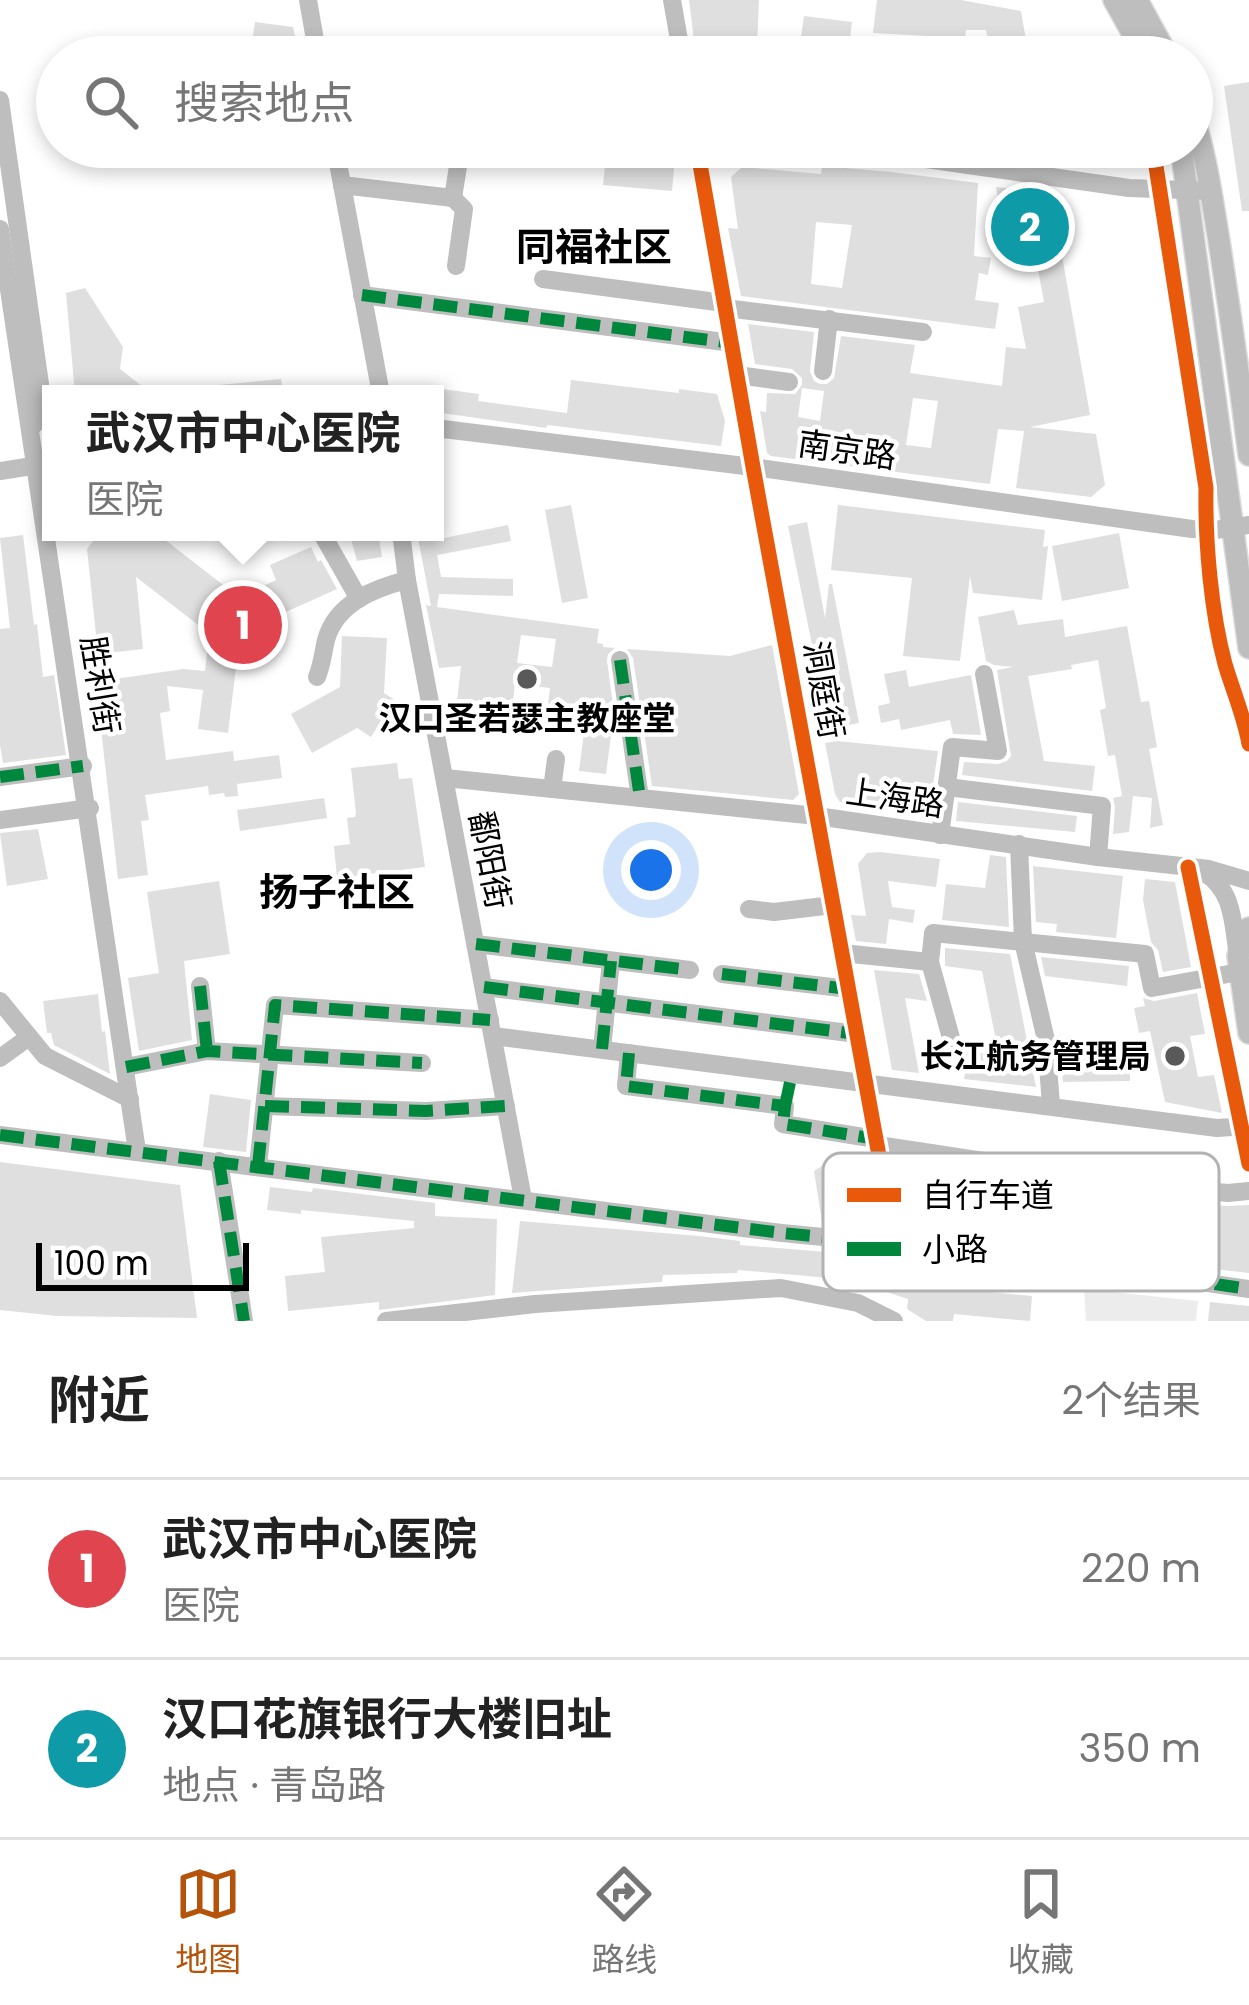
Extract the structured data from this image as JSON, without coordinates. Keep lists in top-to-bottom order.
{
  "streets": {
    "street": [
      "南京路",
      "胜利街",
      "洞庭街",
      "上海路",
      "鄱阳街"
    ]
  },
  "crossings": [
    ["南京路", "洞庭街"],
    ["洞庭街", "上海路"],
    ["上海路", "鄱阳街"]
  ],
  "districts": ["同福社区", "扬子社区"],
  "places": ["汉口圣若瑟主教座堂", "长江航务管理局"],
  "legend": ["自行车道", "小路"],
  "scale_bar": "100 m",
  "page": {
    "search": "搜索地点",
    "pins": ["2", "1"],
    "popup": ["武汉市中心医院", "医院"],
    "scale": "100 m",
    "heading": ["附近", "2个结果"],
    "list": [
      {
        "mark": "1",
        "name": "武汉市中心医院",
        "note": "医院",
        "value": "220 m"
      },
      {
        "mark": "2",
        "name": "汉口花旗银行大楼旧址",
        "note": "地点 · 青岛路",
        "value": "350 m"
      }
    ],
    "nav": ["地图", "路线", "收藏"]
  }
}
